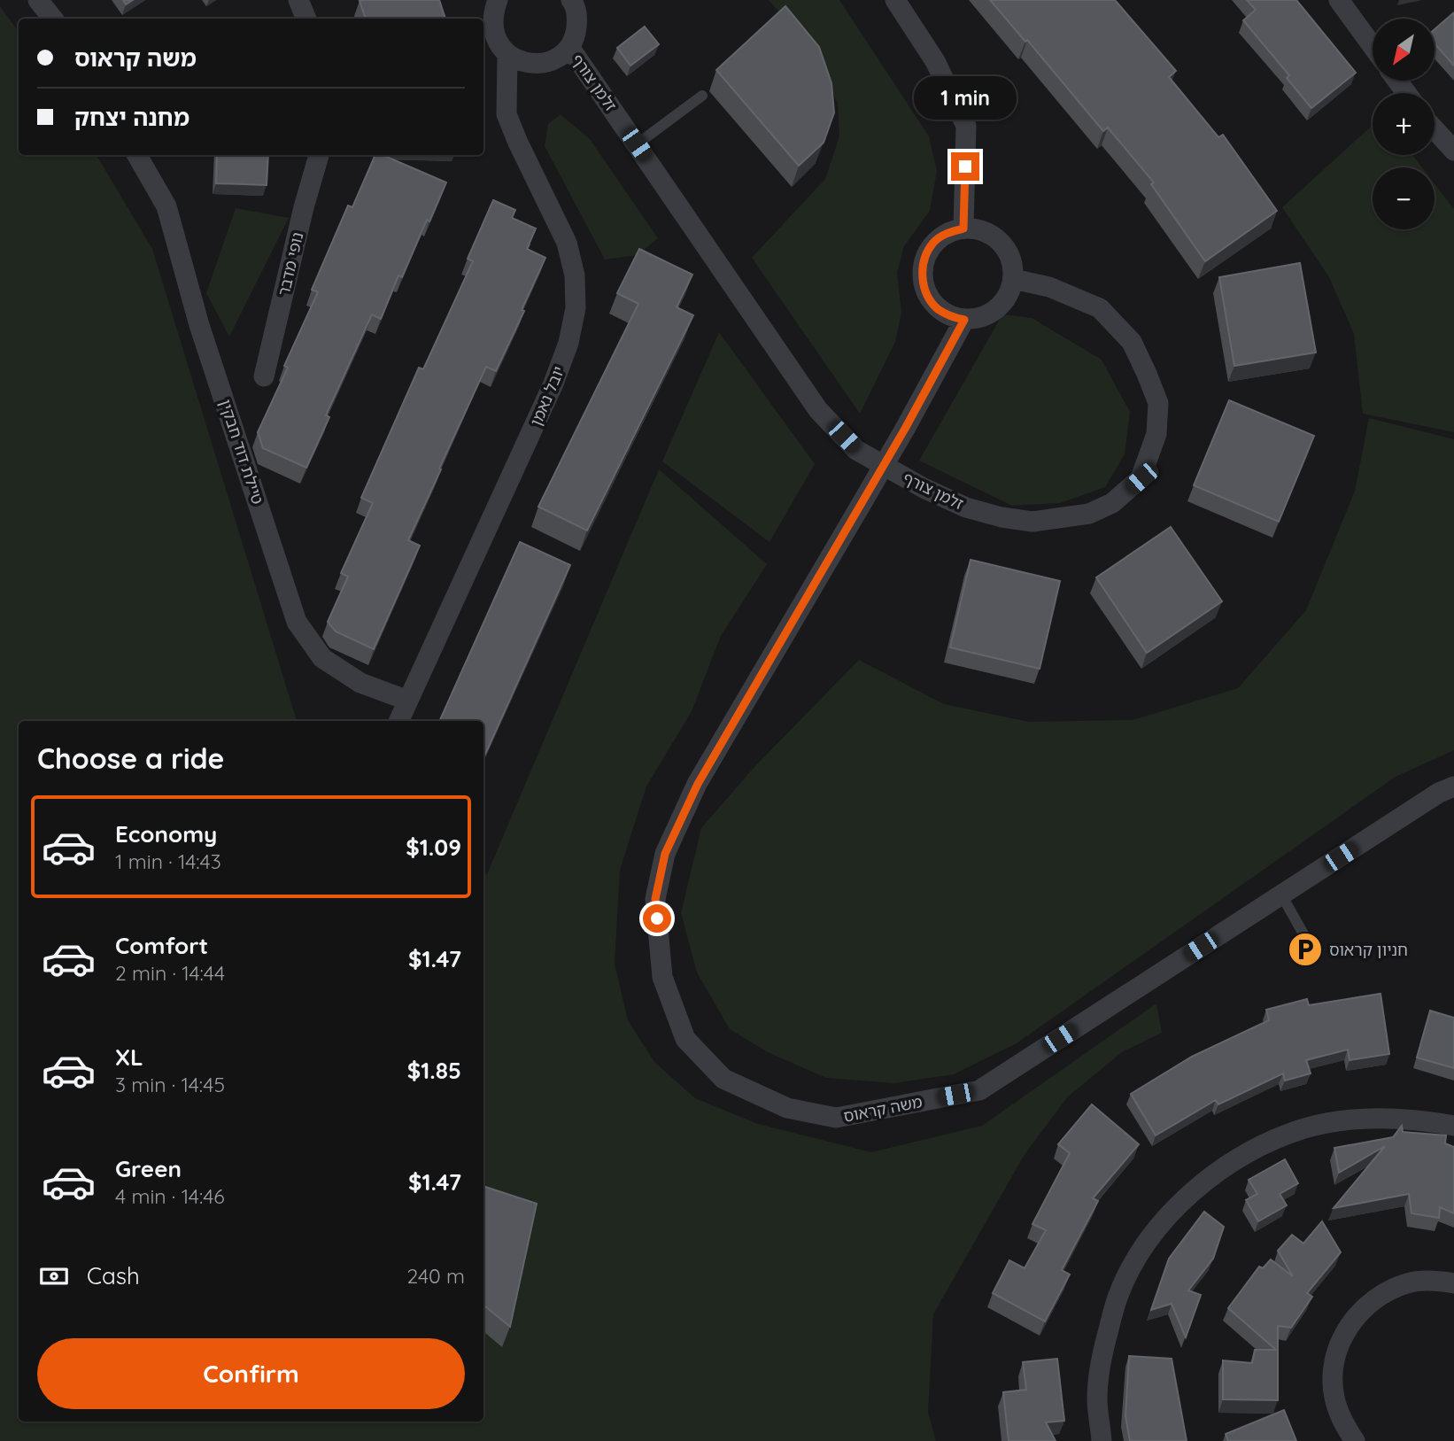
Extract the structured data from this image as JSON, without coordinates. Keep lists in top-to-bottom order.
{
  "streets": {
    "street": [
      "זלמן צורף",
      "נופי מדבר",
      "יובל נאמן",
      "טיילת דוד חבקין",
      "משה קראוס"
    ]
  },
  "crossings": [
    ["זלמן צורף", "משה קראוס"],
    ["יובל נאמן", "טיילת דוד חבקין"]
  ],
  "places": {
    "parking": ["חניון קראוס"]
  },
  "north": "bottom left",
  "page": {
    "map_buttons": ["+", "−"],
    "banner": ["משה קראוס", "מחנה יצחק"],
    "bubble": "1 min",
    "heading": "Choose a ride",
    "list": [
      {
        "name": "Economy",
        "note": "1 min · 14:43",
        "value": "$1.09"
      },
      {
        "name": "Comfort",
        "note": "2 min · 14:44",
        "value": "$1.47"
      },
      {
        "name": "XL",
        "note": "3 min · 14:45",
        "value": "$1.85"
      },
      {
        "name": "Green",
        "note": "4 min · 14:46",
        "value": "$1.47"
      }
    ],
    "pay": ["Cash", "240 m"],
    "buttons": "Confirm"
  }
}
